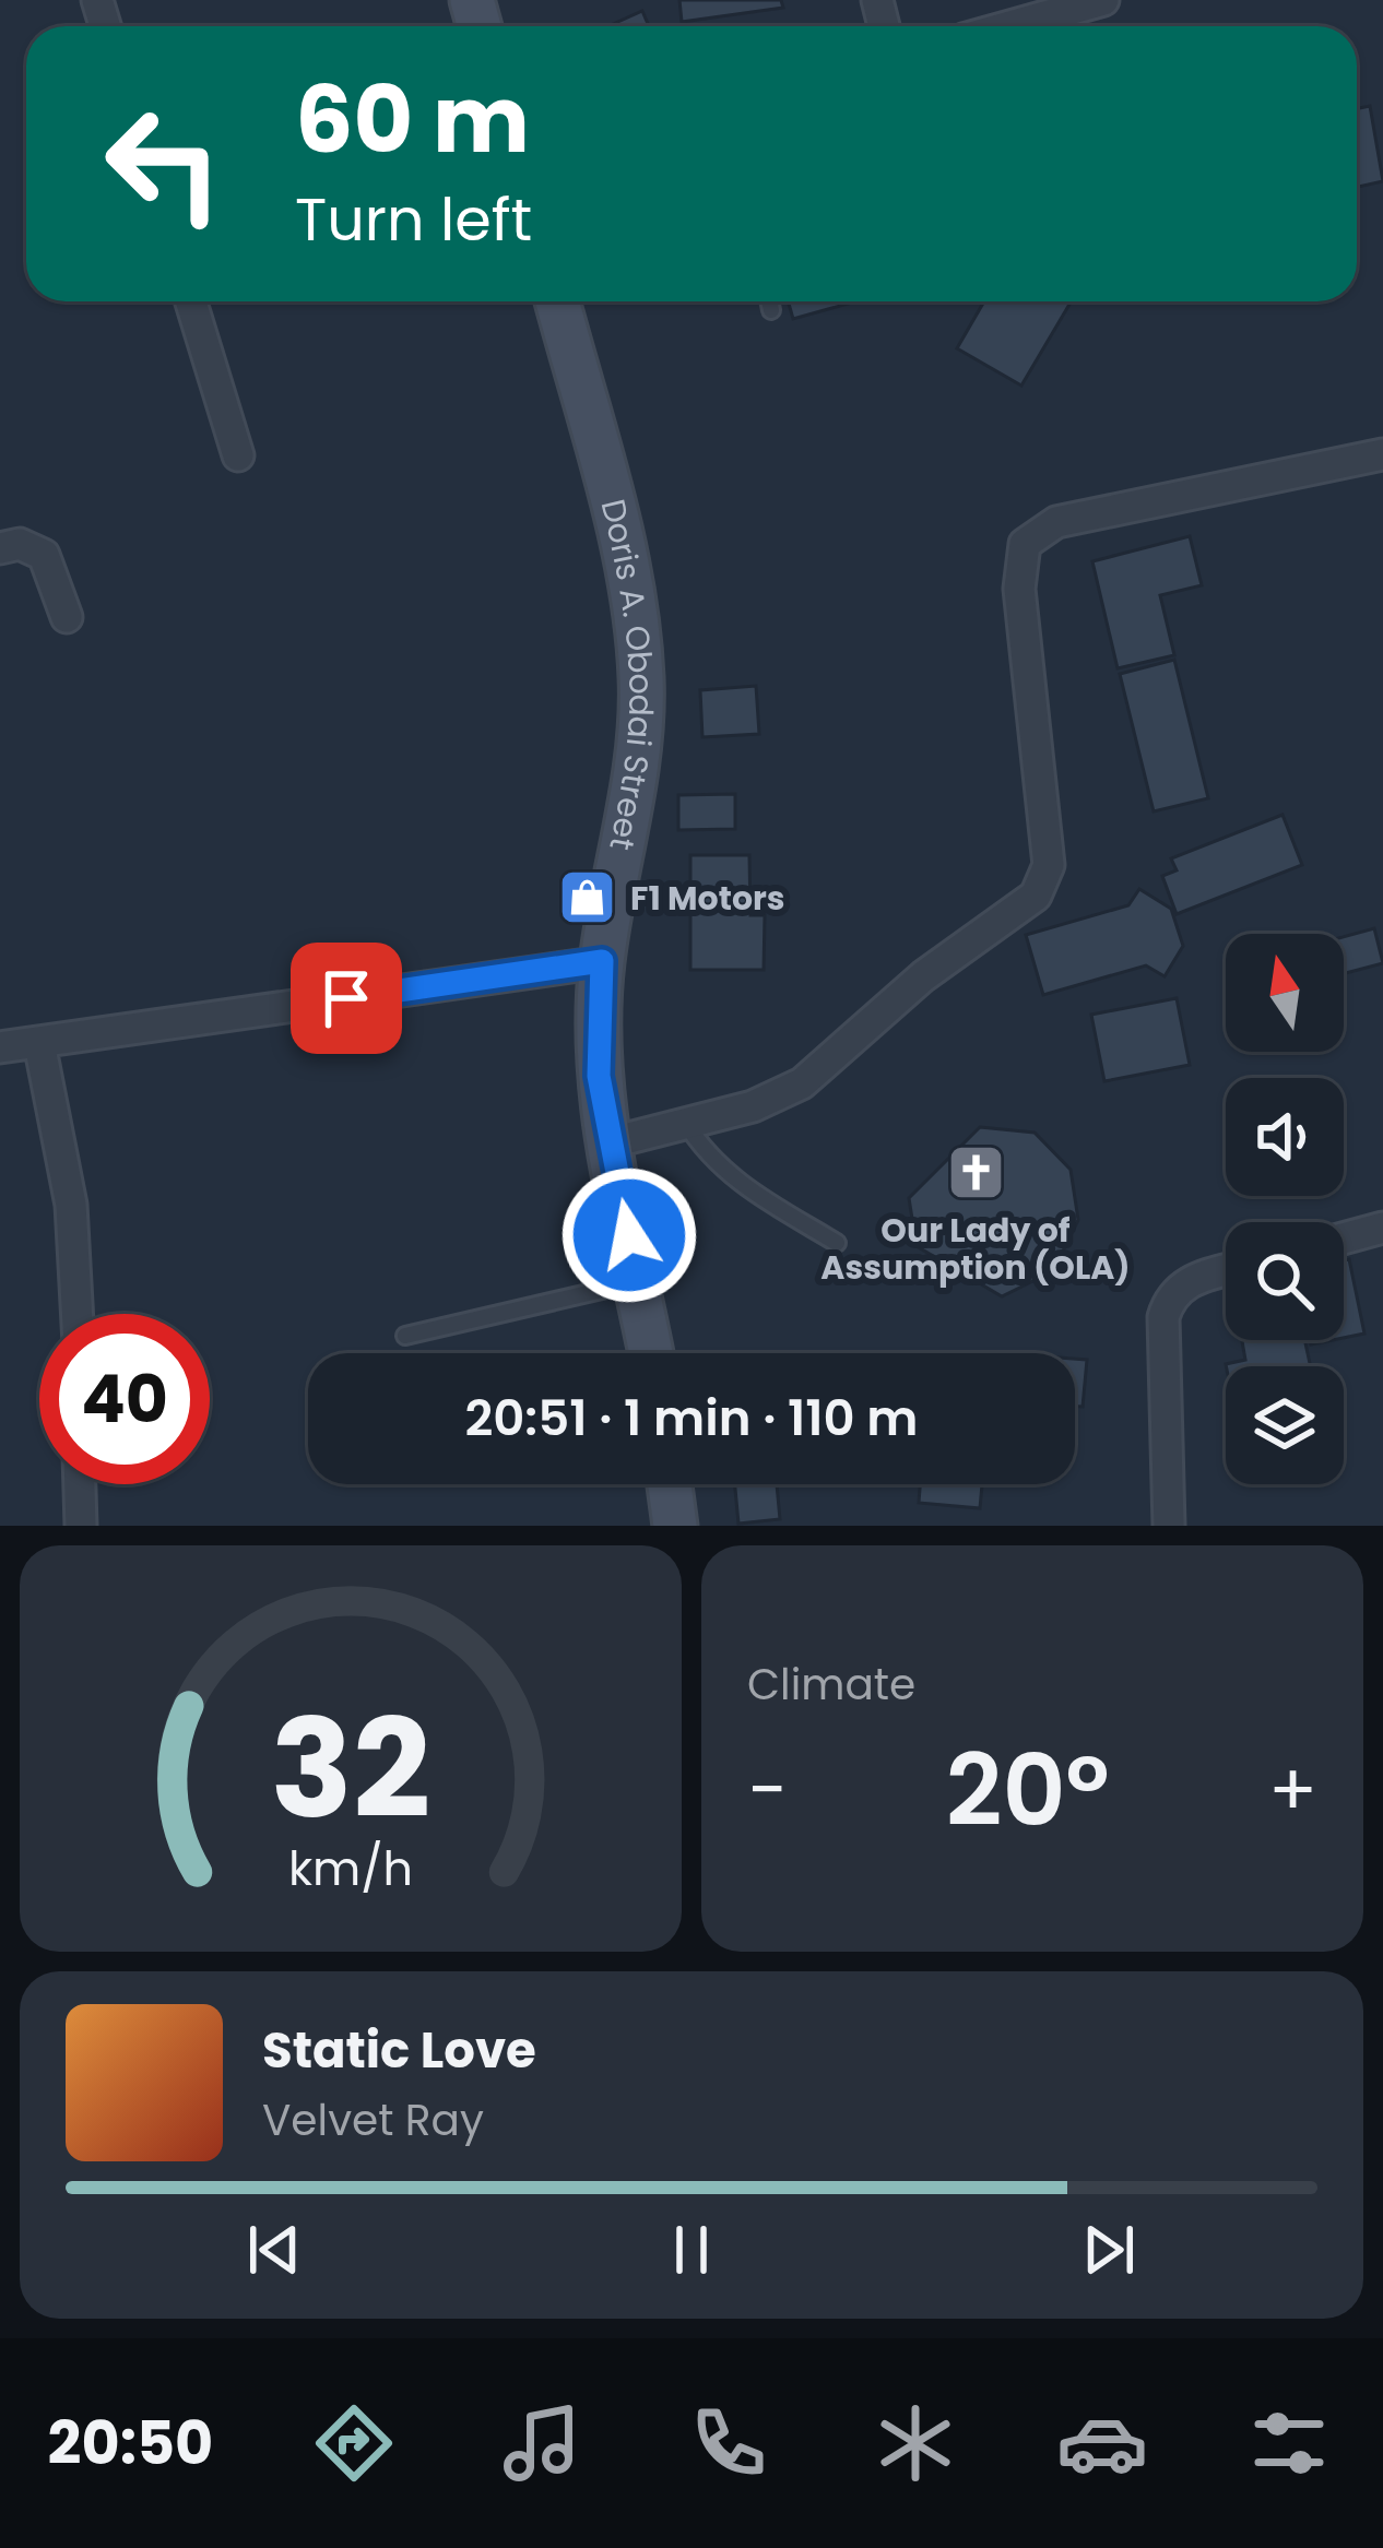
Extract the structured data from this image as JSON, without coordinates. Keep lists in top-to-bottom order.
{
  "streets": {
    "street": ["Doris A. Obodai Street"]
  },
  "places": {
    "shop": ["F1 Motors"],
    "church": ["Our Lady of Assumption (OLA)"]
  },
  "north": "top",
  "page": {
    "turn": ["60 m", "Turn left"],
    "limit": "40",
    "trip": "20:51 · 1 min · 110 m",
    "tile": "Climate",
    "heat": ["−", "20°", "+"],
    "song": ["Static Love", "Velvet Ray"],
    "tabs": "20:50",
    "gauge": ["32", "km/h"]
  }
}
